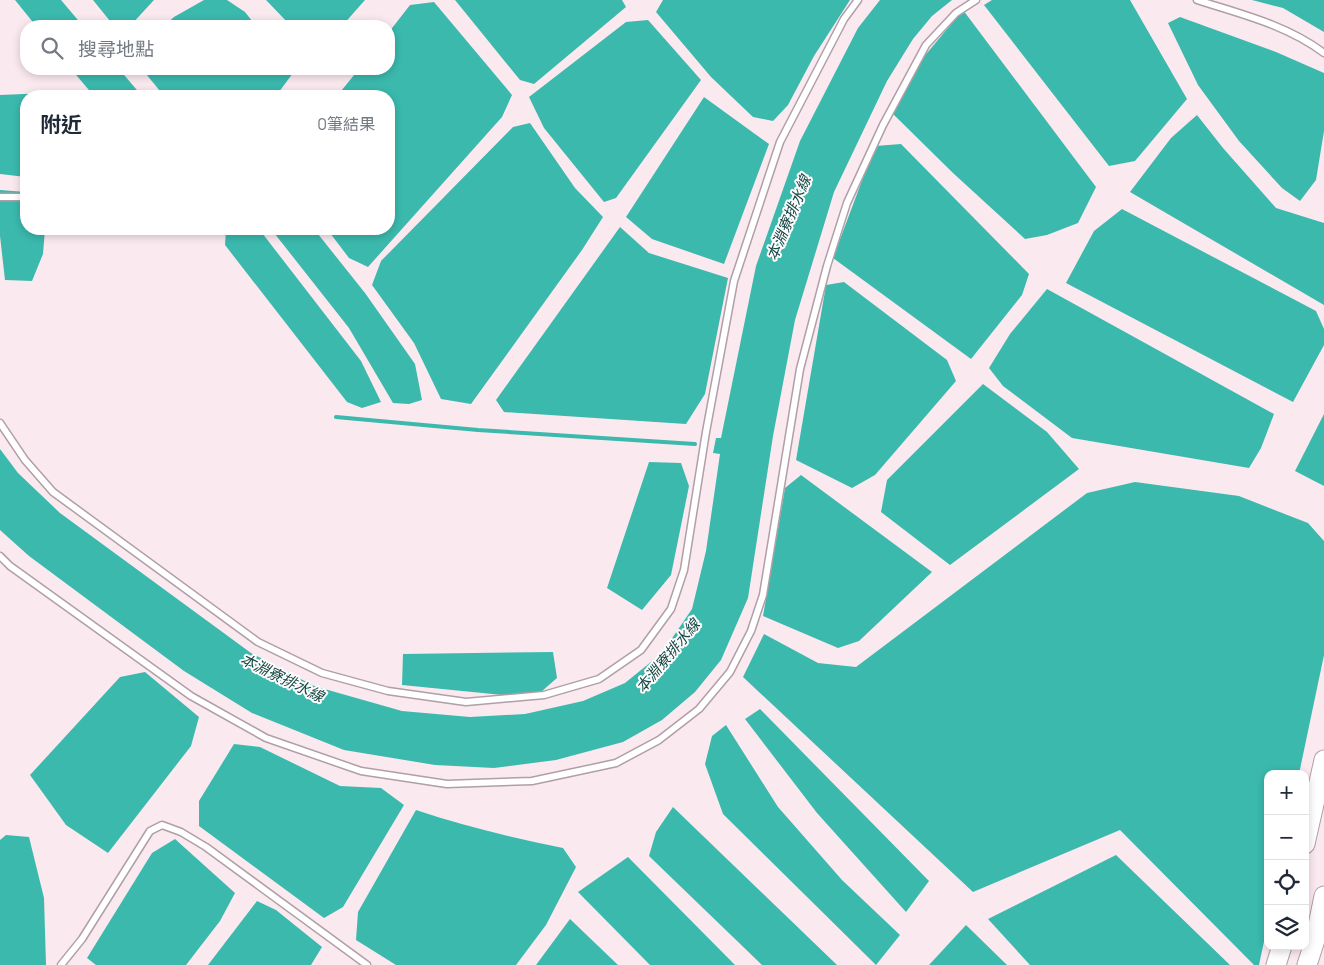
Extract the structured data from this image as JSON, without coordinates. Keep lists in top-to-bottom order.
{
  "water": ["本淵寮排水線"],
  "page": {
    "search": "搜尋地點",
    "heading": ["附近", "0筆結果"],
    "map_buttons": ["+", "−"]
  }
}
